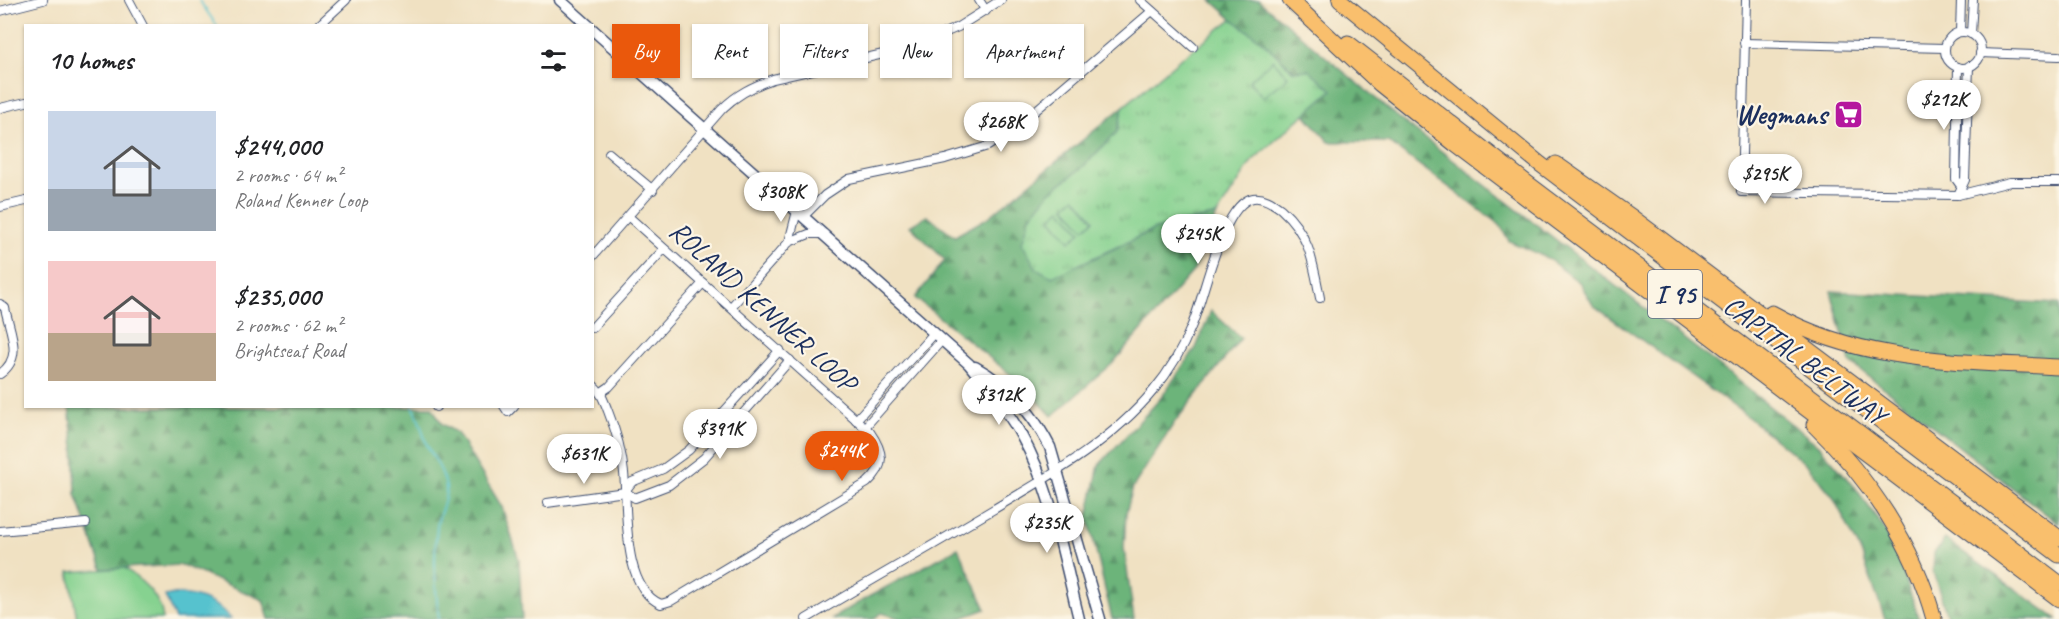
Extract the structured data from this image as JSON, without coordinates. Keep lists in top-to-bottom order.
{
  "streets": {
    "highway": ["I 95", "CAPITAL BELTWAY"],
    "street": ["ROLAND KENNER LOOP"]
  },
  "places": {
    "supermarket": ["Wegmans"]
  },
  "page": {
    "chip": [
      "Buy",
      "Rent",
      "Filters",
      "New",
      "Apartment"
    ],
    "heading": "10 homes",
    "price": [
      "$212K",
      "$268K",
      "$295K",
      "$308K",
      "$245K",
      "$312K",
      "$391K",
      "$244K",
      "$631K",
      "$235K"
    ],
    "list": [
      {
        "name": "$244,000",
        "note": "2 rooms · 64 m² · Roland Kenner Loop"
      },
      {
        "name": "$235,000",
        "note": "2 rooms · 62 m² · Brightseat Road"
      }
    ]
  }
}
